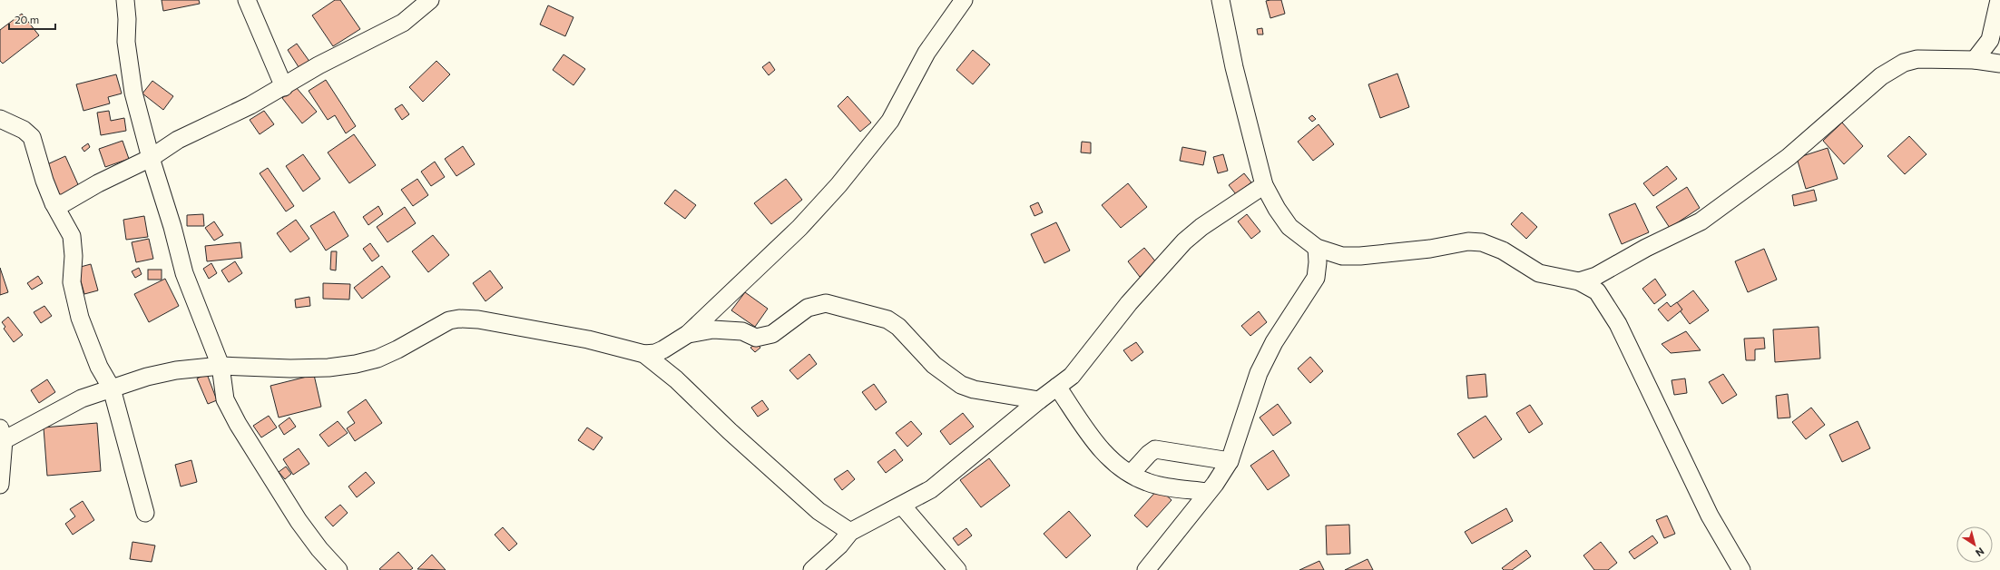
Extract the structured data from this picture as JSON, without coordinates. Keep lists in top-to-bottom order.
{
  "scale_bar": "20 m",
  "north": "bottom right"
}
